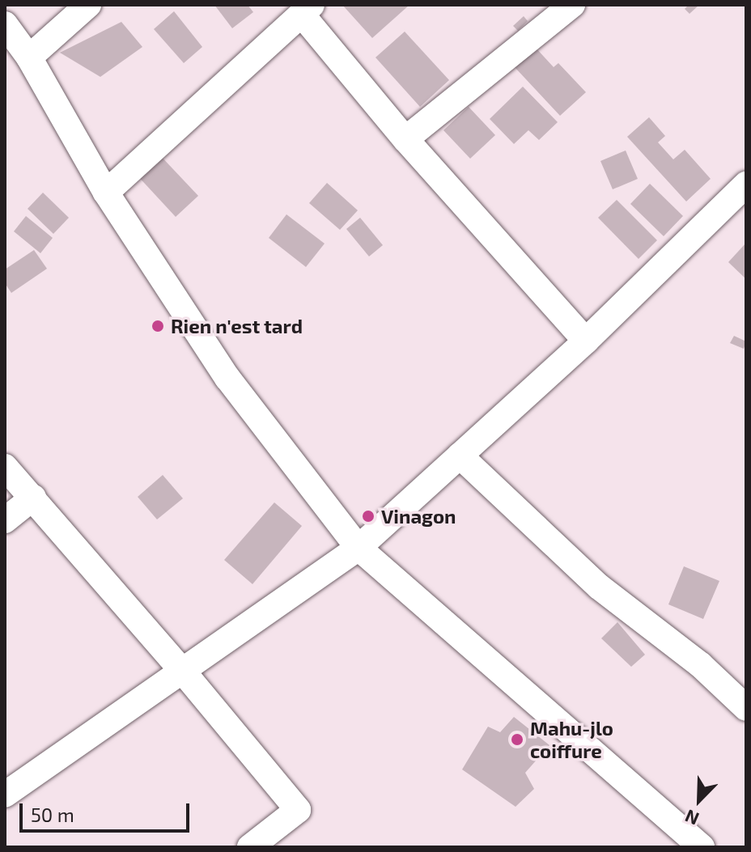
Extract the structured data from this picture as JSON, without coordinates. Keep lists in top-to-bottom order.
{
  "places": ["Rien n'est tard", "Vinagon", "Mahu-jlo coiffure"],
  "scale_bar": "50 m",
  "north": "bottom left"
}
